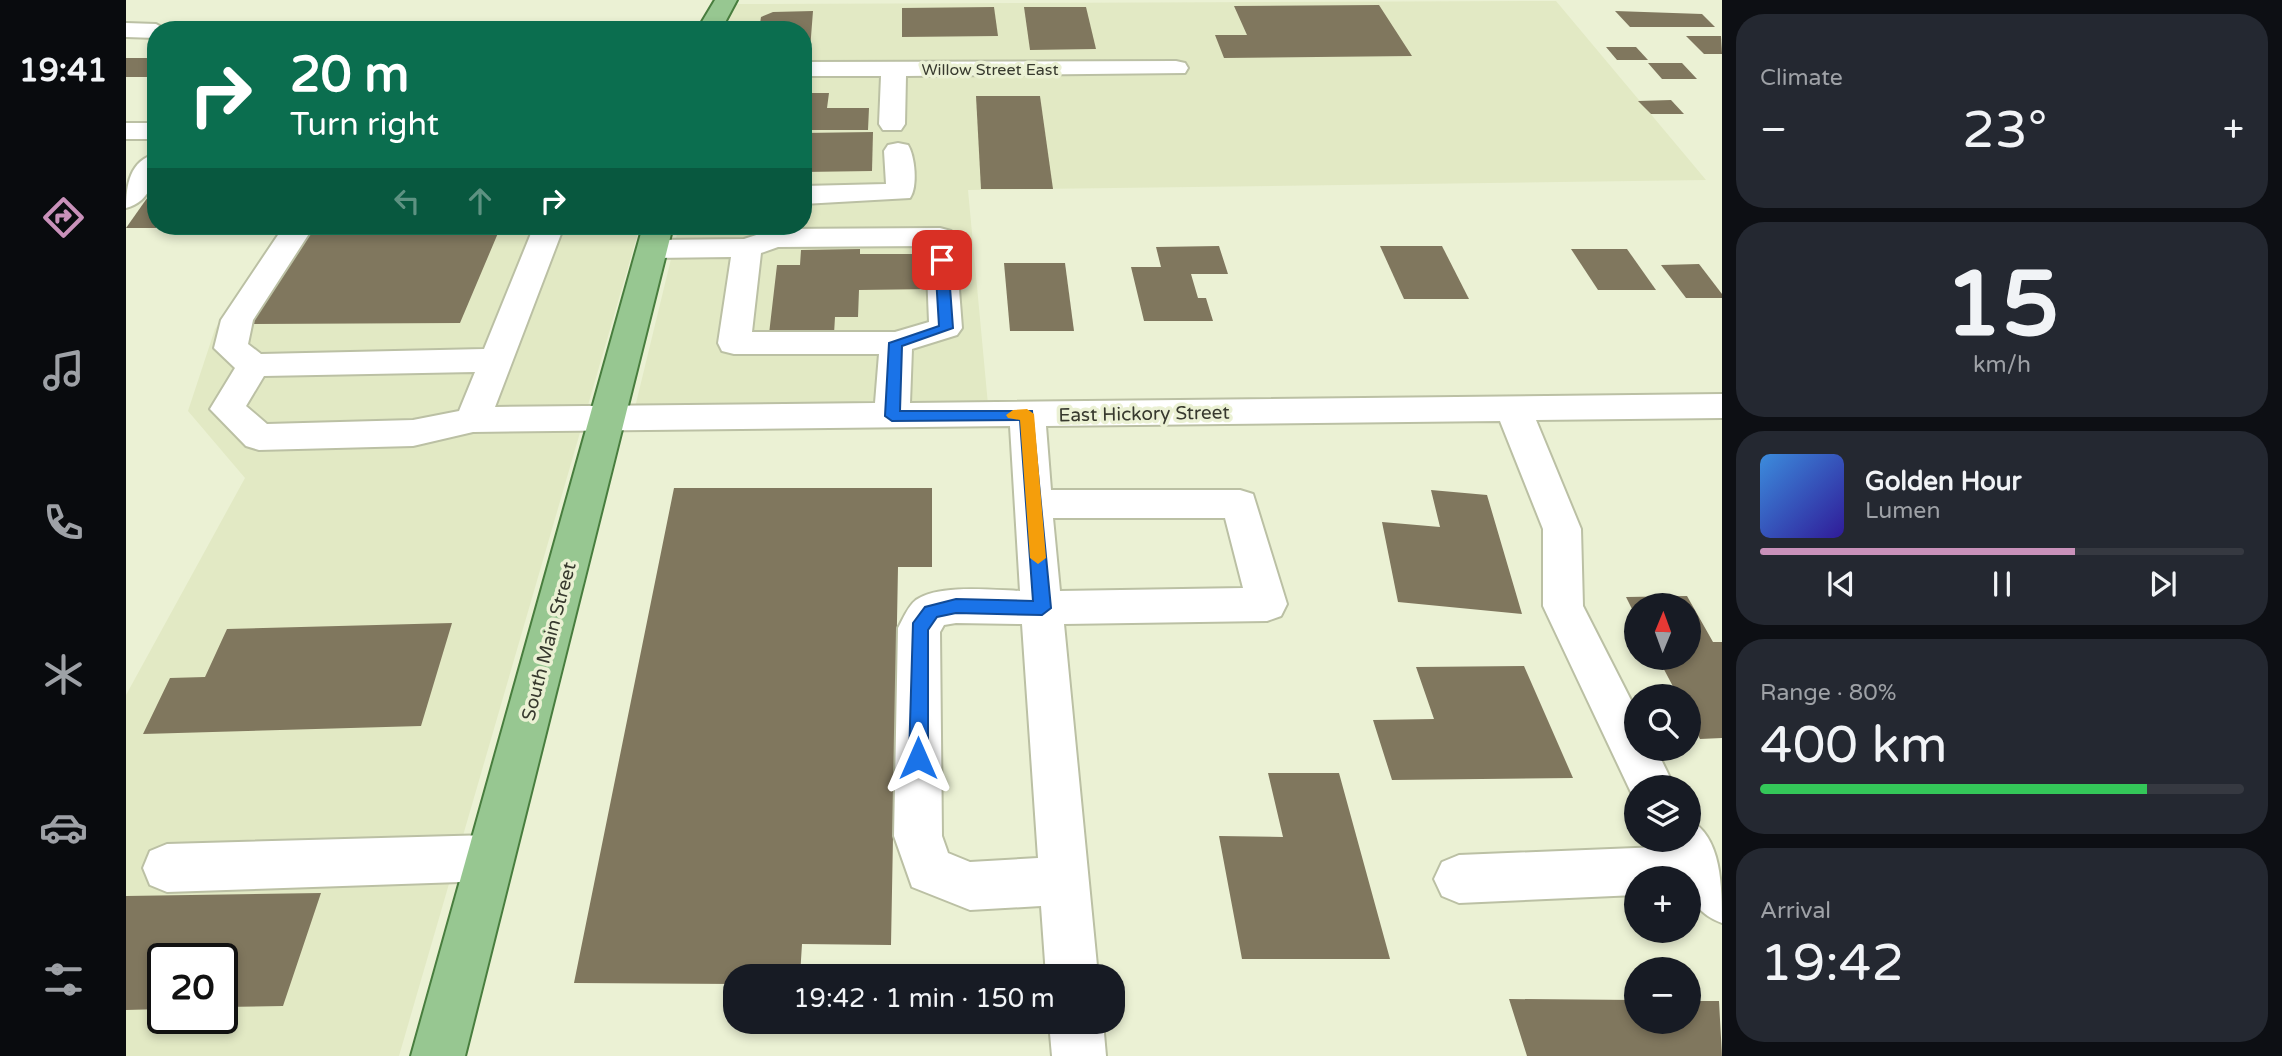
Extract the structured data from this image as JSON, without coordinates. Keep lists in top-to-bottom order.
{
  "streets": {
    "main road": ["South Main Street"],
    "street": ["Willow Street East", "East Hickory Street"]
  },
  "crossings": [
    ["East Hickory Street", "South Main Street"]
  ],
  "north": "top",
  "page": {
    "tabs": "19:41",
    "tile": [
      "Climate",
      ["15", "km/h"],
      ["Range · 80%", "400 km"],
      ["Arrival", "19:42"]
    ],
    "turn": ["20 m", "Turn right"],
    "heat": ["−", "23°", "+"],
    "song": ["Golden Hour", "Lumen"],
    "map_buttons": ["+", "−"],
    "limit": "20",
    "trip": "19:42 · 1 min · 150 m"
  }
}
